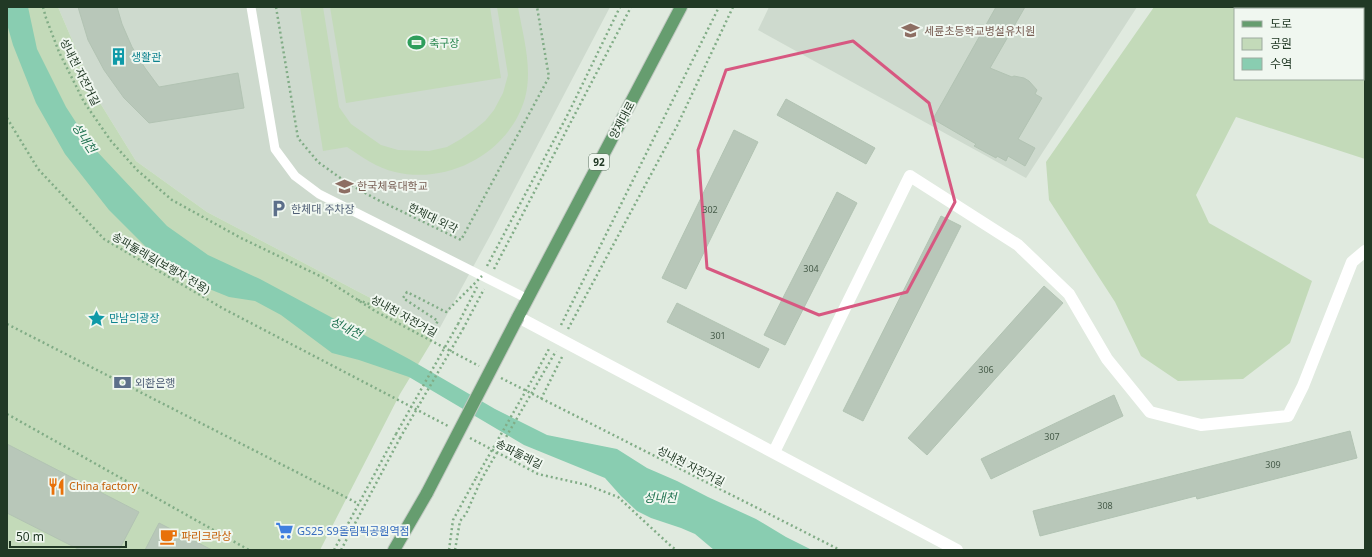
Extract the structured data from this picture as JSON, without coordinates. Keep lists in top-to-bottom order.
{
  "streets": {
    "main road": ["양재대로", "92"],
    "path": [
      "성내천 자전거길",
      "한체대 외각",
      "송파둘레길(보행자 전용)",
      "송파둘레길"
    ]
  },
  "crossings": [
    ["양재대로", "92"]
  ],
  "water": ["성내천"],
  "places": {
    "school or university": ["세륜초등학교병설유치원", "한국체육대학교"],
    "sports": ["축구장"],
    "building": ["생활관"],
    "parking": ["한체대 주차장"],
    "place": ["만남의광장"],
    "bank": ["외환은행"],
    "restaurant": ["China factory"],
    "supermarket": ["GS25 S9올림픽공원역점"],
    "cafe": ["파리크라상"]
  },
  "house_numbers": [
    "302",
    "304",
    "301",
    "306",
    "307",
    "309",
    "308"
  ],
  "legend": ["도로", "공원", "수역"],
  "scale_bar": "50 m"
}
